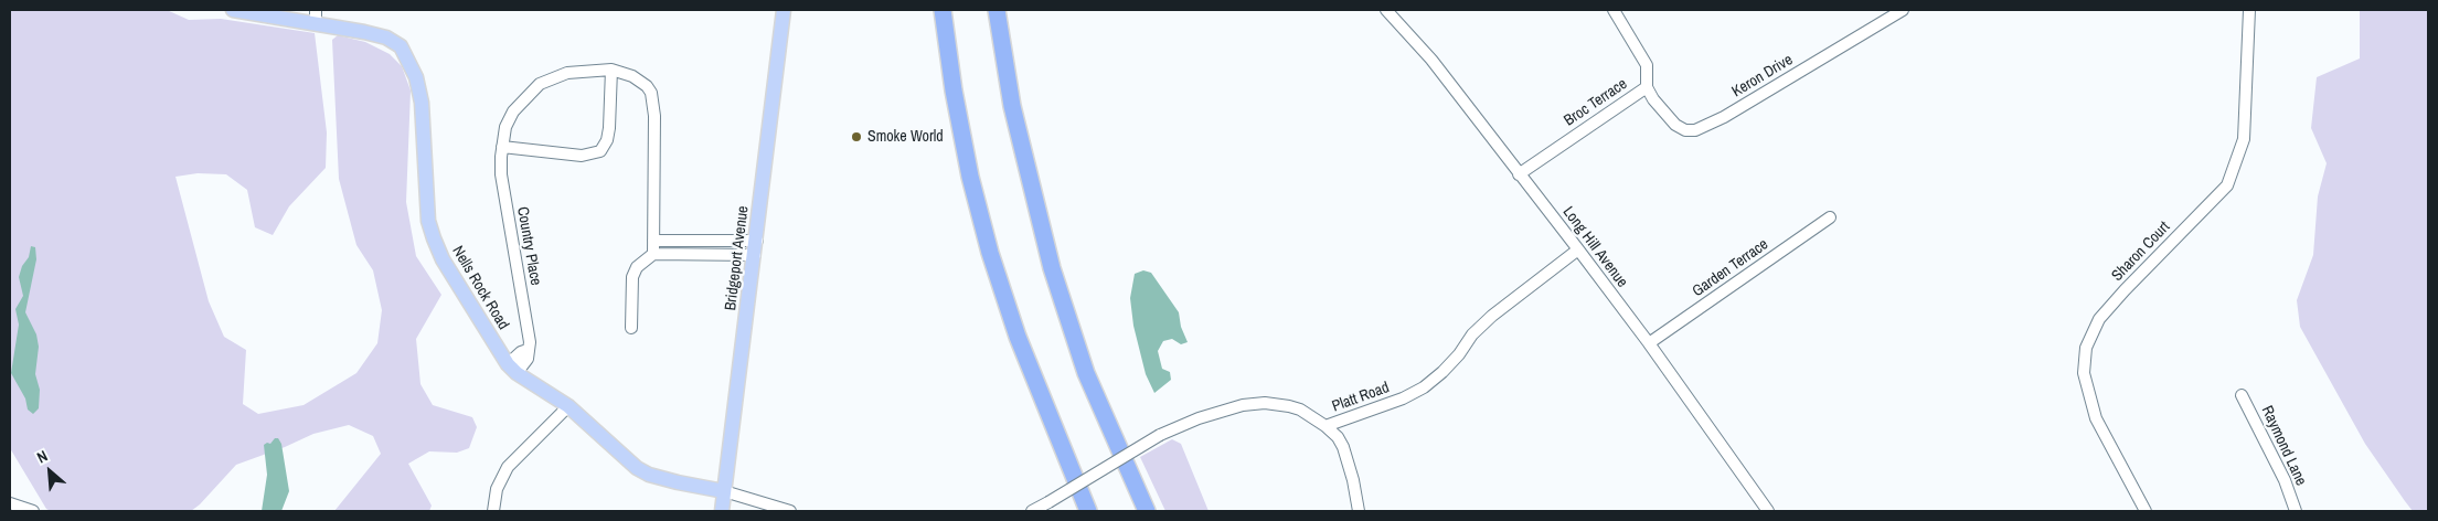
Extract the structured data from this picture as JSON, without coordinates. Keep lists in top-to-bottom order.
{
  "streets": {
    "main road": ["Bridgeport Avenue", "Nells Rock Road"],
    "street": [
      "Keron Drive",
      "Broc Terrace",
      "Country Place",
      "Long Hill Avenue",
      "Sharon Court",
      "Garden Terrace",
      "Platt Road",
      "Raymond Lane"
    ]
  },
  "crossings": [
    ["Keron Drive", "Broc Terrace"],
    ["Broc Terrace", "Long Hill Avenue"],
    ["Country Place", "Nells Rock Road"],
    ["Long Hill Avenue", "Garden Terrace"],
    ["Long Hill Avenue", "Platt Road"],
    ["Bridgeport Avenue", "Nells Rock Road"]
  ],
  "places": ["Smoke World"],
  "north": "top left"
}
